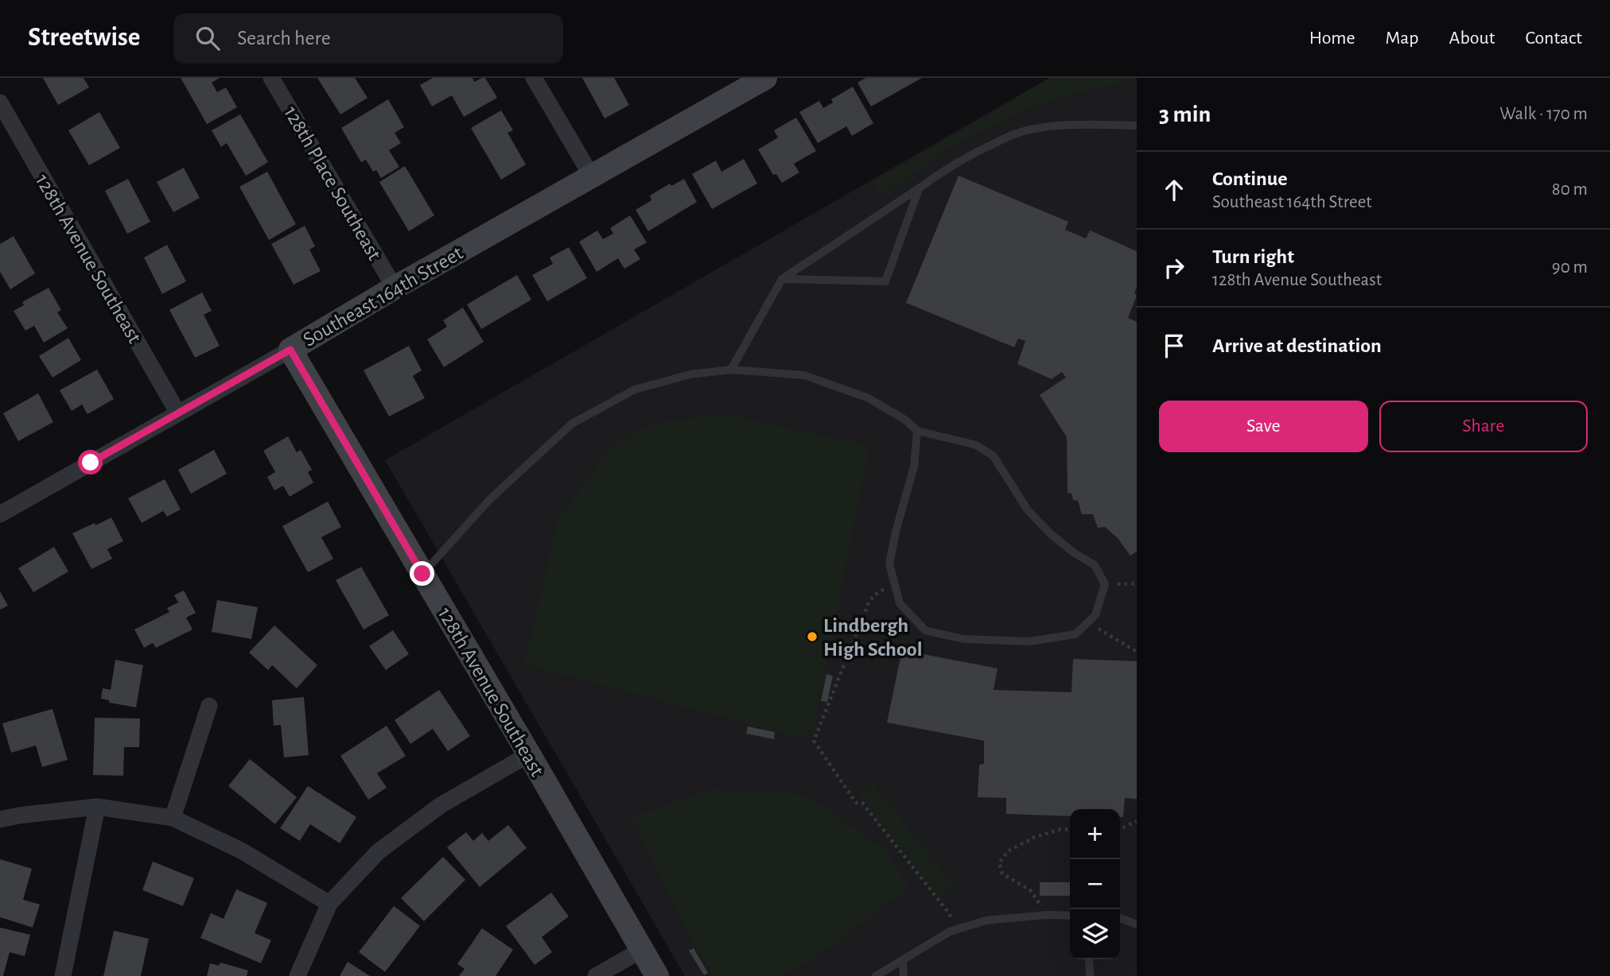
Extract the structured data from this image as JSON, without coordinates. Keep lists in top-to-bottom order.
{
  "streets": {
    "street": ["128th Place Southeast", "128th Avenue Southeast", "Southeast 164th Street"]
  },
  "crossings": [
    ["128th Place Southeast", "Southeast 164th Street"],
    ["128th Avenue Southeast", "Southeast 164th Street"]
  ],
  "places": ["Lindbergh High School"],
  "page": {
    "header": "Streetwise",
    "search": "Search here",
    "nav": [
      "Home",
      "Map",
      "About",
      "Contact"
    ],
    "heading": ["3 min", "Walk · 170 m"],
    "list": [
      ["Continue", "Southeast 164th Street", "80 m"],
      ["Turn right", "128th Avenue Southeast", "90 m"],
      "Arrive at destination"
    ],
    "buttons": ["Save", "Share"],
    "map_buttons": ["+", "−"]
  }
}
